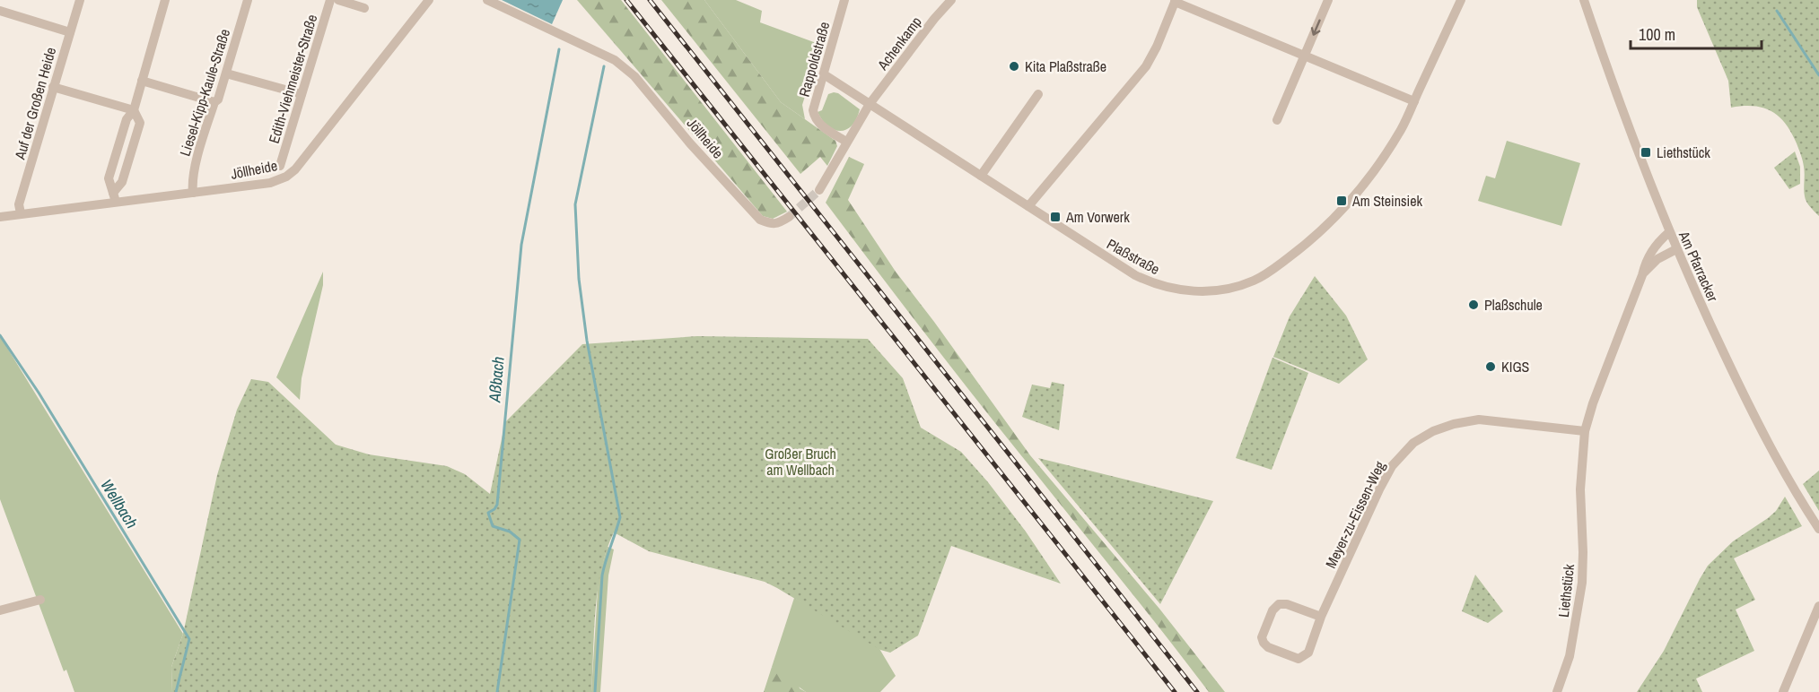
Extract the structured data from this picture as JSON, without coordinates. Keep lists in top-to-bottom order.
{
  "streets": {
    "street": [
      "Achenkamp",
      "Rappoldstraße",
      "Edith-Viehmeister-Straße",
      "Liesel-Kipp-Kaule-Straße",
      "Auf der Großen Heide",
      "Jöllheide",
      "Plaßstraße",
      "Am Pfarracker",
      "Meyer-zu-Eissen-Weg",
      "Liethstück"
    ]
  },
  "crossings": [
    ["Achenkamp", "Plaßstraße"],
    ["Rappoldstraße", "Plaßstraße"],
    ["Liesel-Kipp-Kaule-Straße", "Jöllheide"],
    ["Auf der Großen Heide", "Jöllheide"],
    ["Am Pfarracker", "Liethstück"],
    ["Meyer-zu-Eissen-Weg", "Liethstück"]
  ],
  "water": ["Aßbach", "Wellbach"],
  "parks": ["Großer Bruch am Wellbach"],
  "places": {
    "other": ["Kita Plaßstraße", "Plaßschule", "KIGS"],
    "transit": ["Liethstück", "Am Steinsiek", "Am Vorwerk"]
  },
  "scale_bar": "100 m"
}
